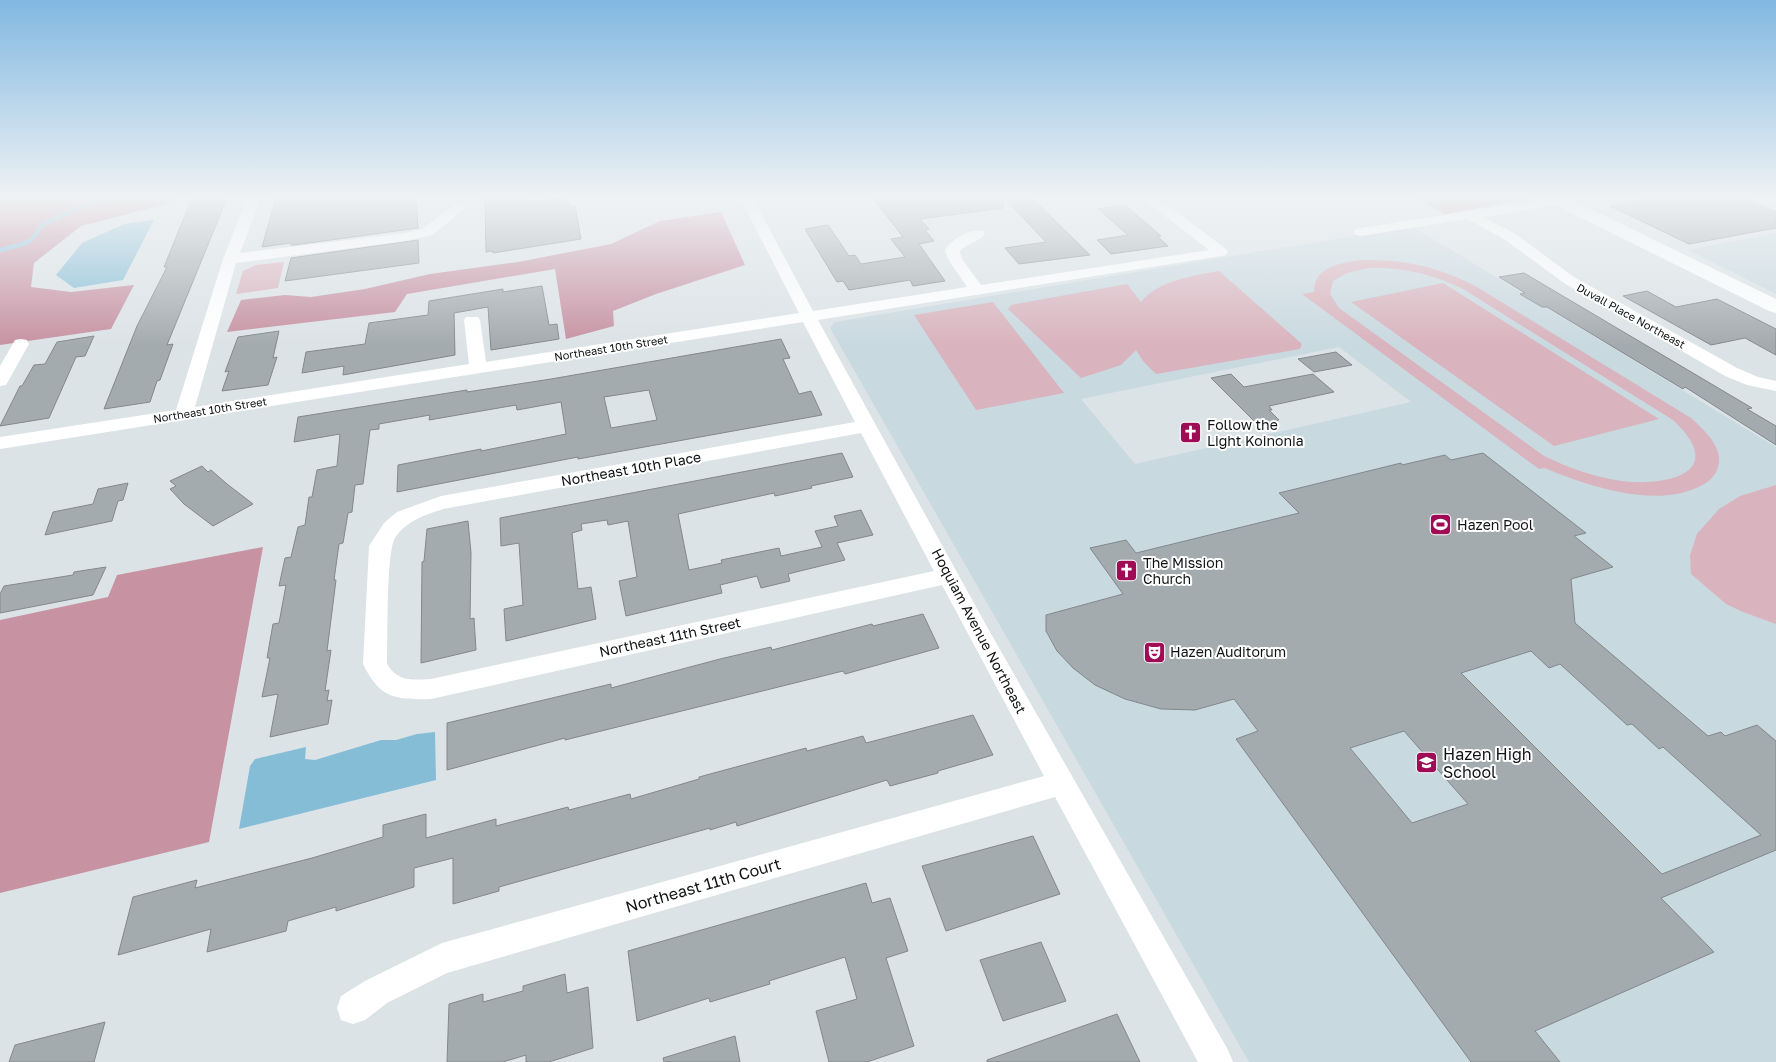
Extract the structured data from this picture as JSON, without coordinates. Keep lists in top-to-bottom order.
{
  "streets": {
    "street": [
      "Duvall Place Northeast",
      "Northeast 10th Street",
      "Northeast 10th Place",
      "Hoquiam Avenue Northeast",
      "Northeast 11th Street",
      "Northeast 11th Court"
    ]
  },
  "crossings": [
    ["Northeast 10th Street", "Hoquiam Avenue Northeast"],
    ["Northeast 10th Place", "Hoquiam Avenue Northeast"],
    ["Northeast 10th Place", "Northeast 11th Street"],
    ["Hoquiam Avenue Northeast", "Northeast 11th Street"],
    ["Hoquiam Avenue Northeast", "Northeast 11th Court"]
  ],
  "places": {
    "church": ["Follow the Light Koinonia", "The Mission Church"],
    "sports": ["Hazen Pool"],
    "theatre": ["Hazen Auditorum"],
    "school or university": ["Hazen High School"]
  }
}
